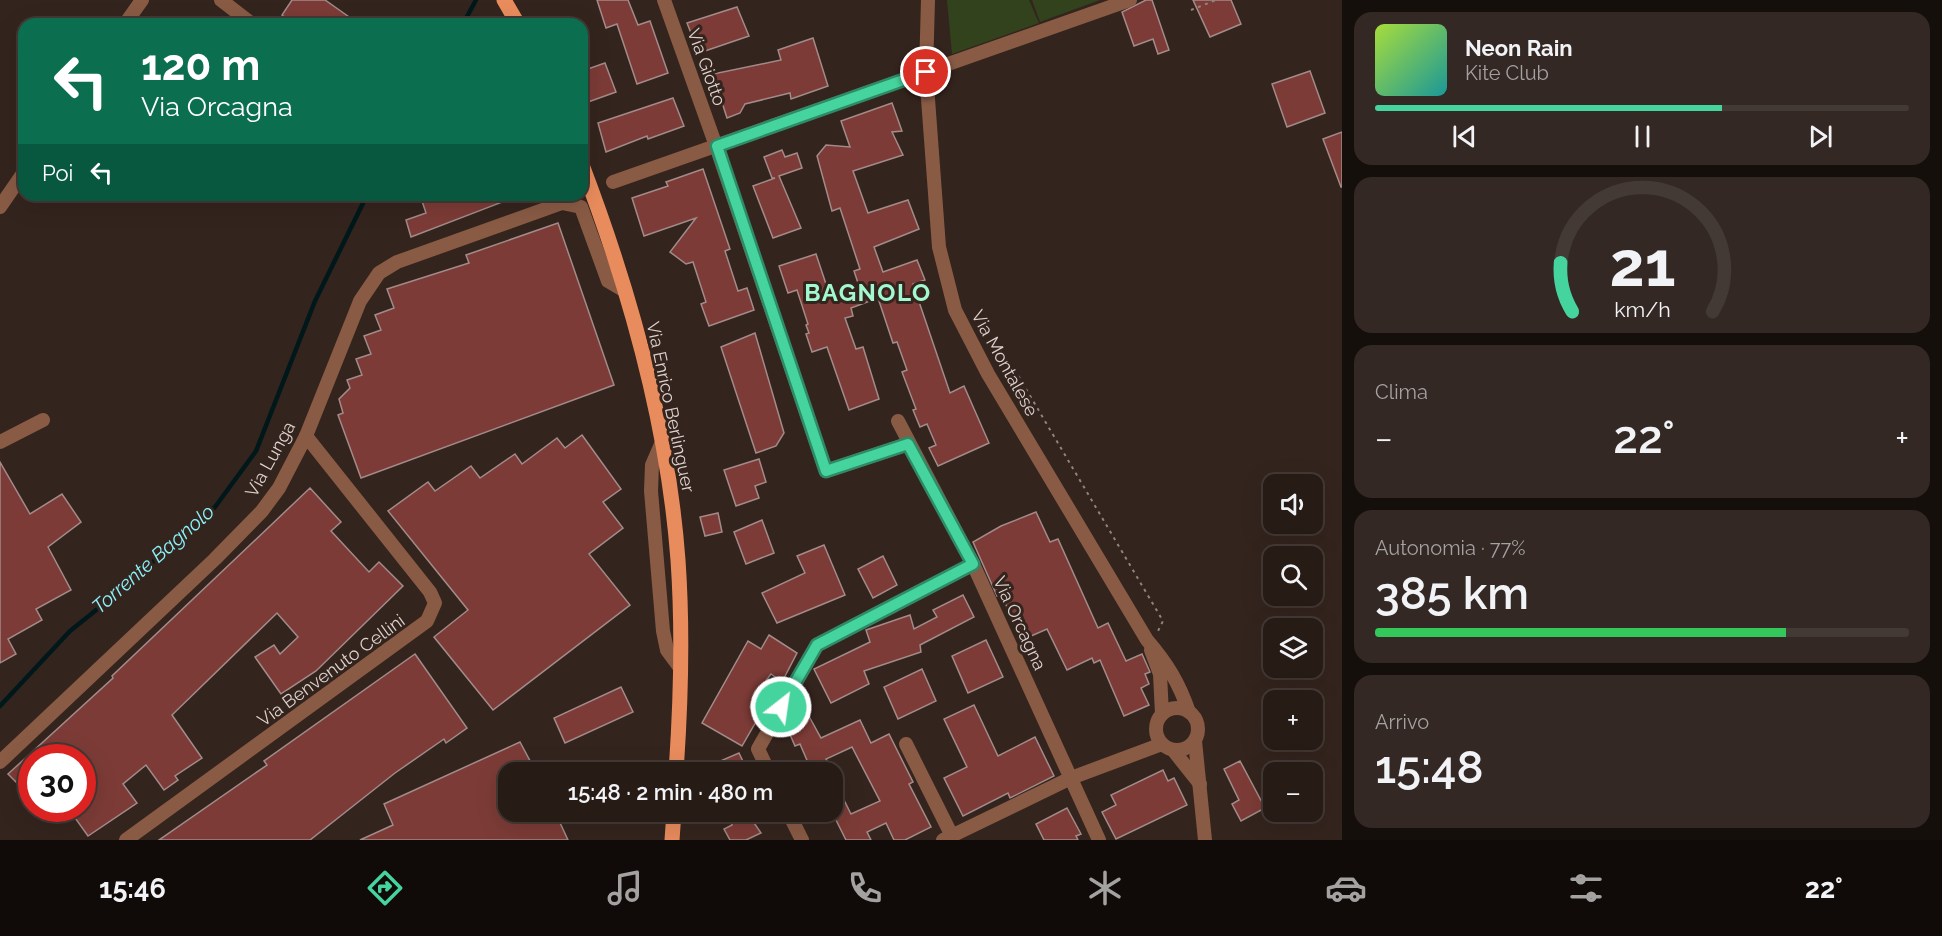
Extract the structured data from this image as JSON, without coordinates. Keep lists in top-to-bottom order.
{
  "streets": {
    "main road": ["Via Enrico Berlinguer"],
    "street": [
      "Via Giotto",
      "Via Montalese",
      "Via Lunga",
      "Via Orcagna",
      "Via Benvenuto Cellini"
    ]
  },
  "crossings": [
    ["Via Giotto", "Via Orcagna"],
    ["Via Lunga", "Via Benvenuto Cellini"]
  ],
  "districts": ["BAGNOLO"],
  "water": ["Torrente Bagnolo"],
  "page": {
    "turn": ["120 m", "Via Orcagna"],
    "song": ["Neon Rain", "Kite Club"],
    "then": "Poi",
    "tile": [
      "Clima",
      ["Autonomia · 77%", "385 km"],
      ["Arrivo", "15:48"]
    ],
    "heat": ["−", "22°", "+"],
    "map_buttons": ["+", "−"],
    "limit": "30",
    "trip": "15:48 · 2 min · 480 m",
    "tabs": ["15:46", "22°"],
    "gauge": ["21", "km/h"]
  }
}
